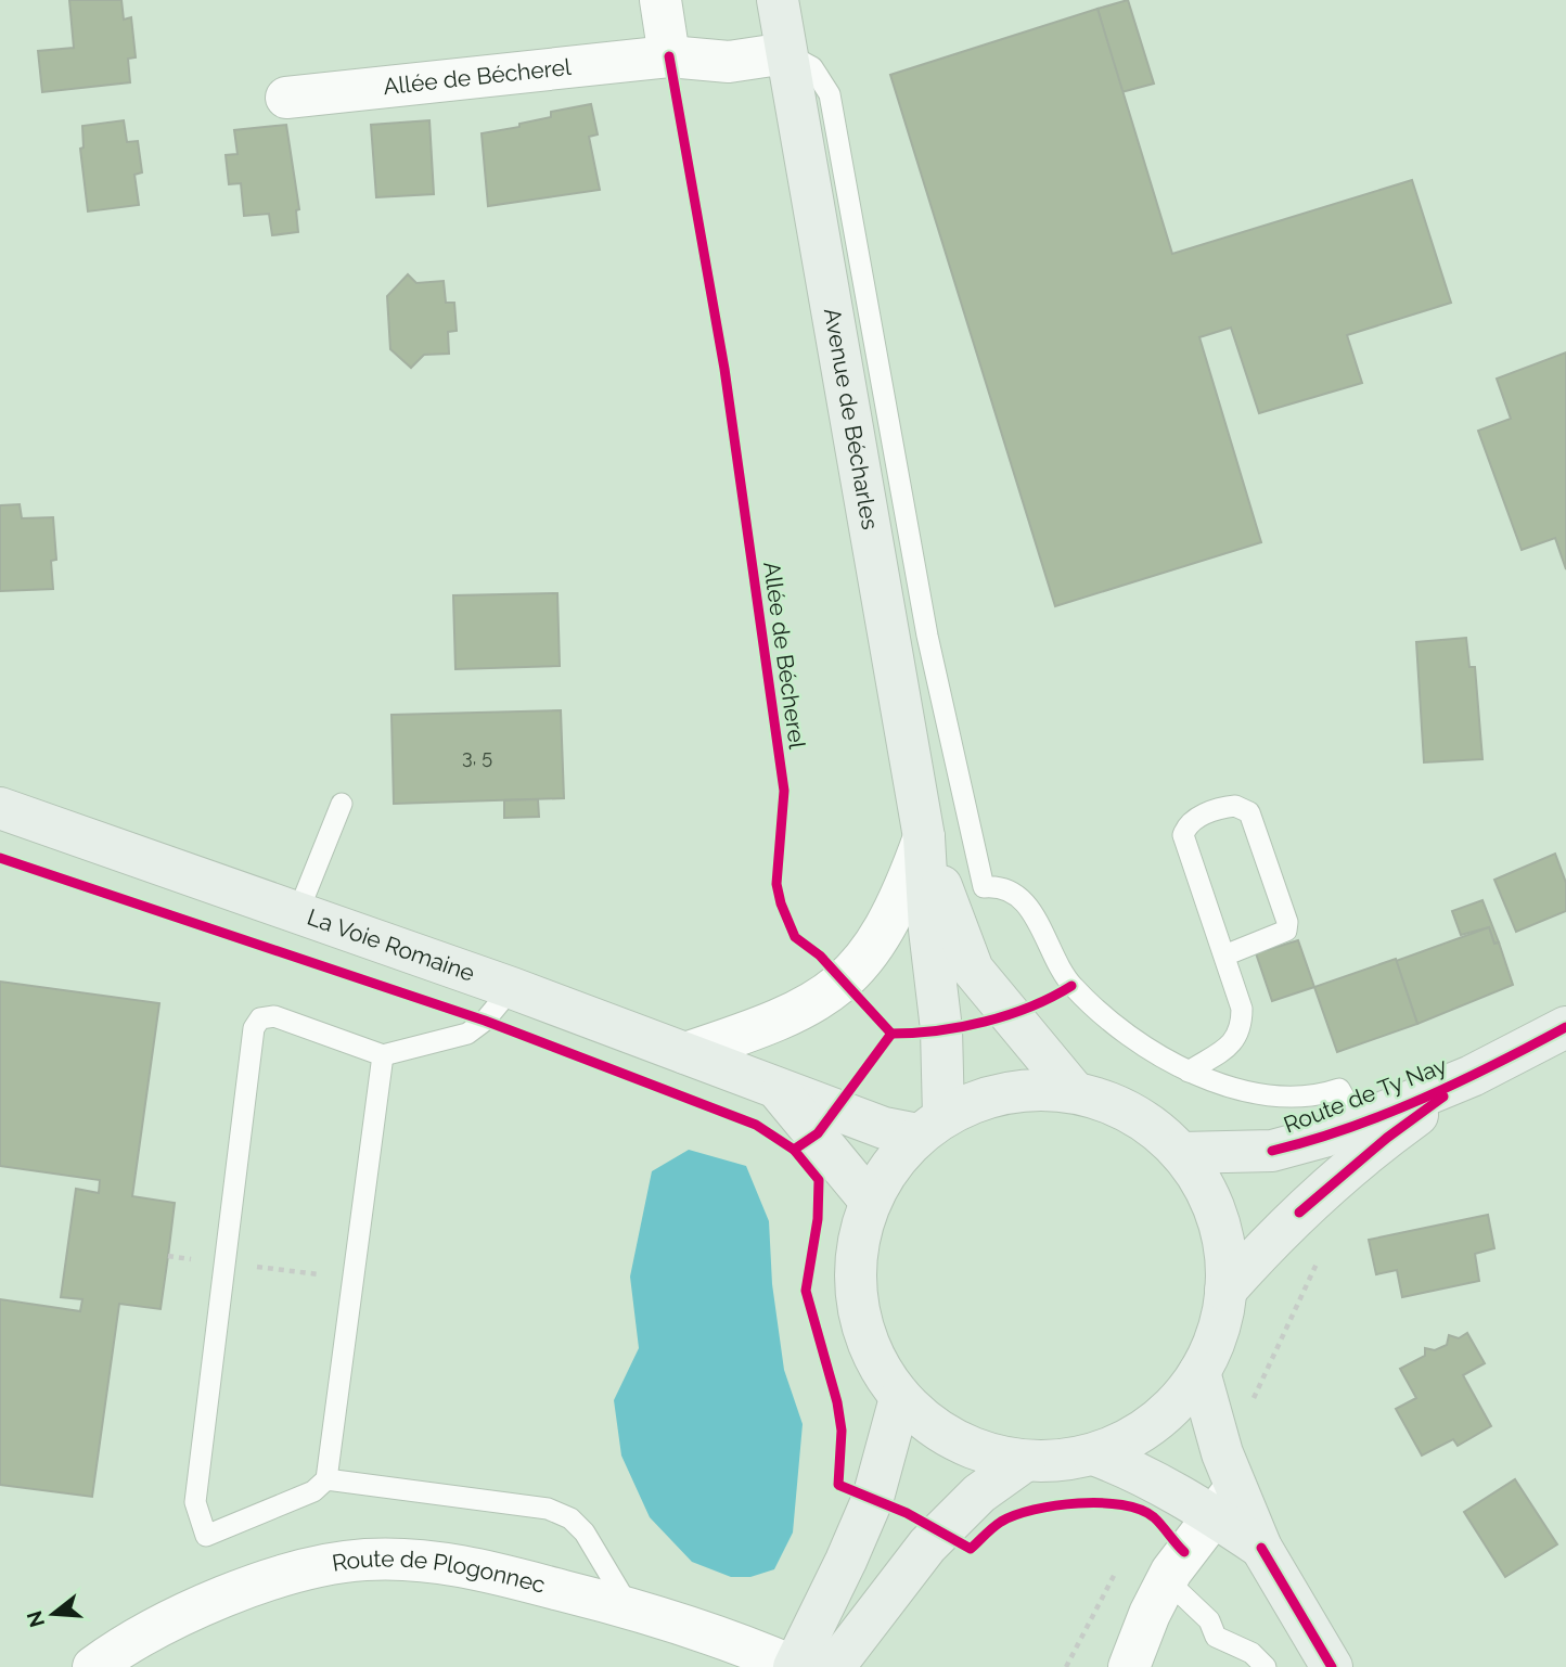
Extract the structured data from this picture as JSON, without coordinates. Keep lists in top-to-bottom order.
{
  "streets": {
    "main road": [
      "Avenue de Bécharles",
      "La Voie Romaine",
      "Route de Ty Nay",
      "Route de Plogonnec"
    ],
    "street": ["Allée de Bécherel"]
  },
  "crossings": [
    ["Allée de Bécherel", "Avenue de Bécharles"],
    ["Avenue de Bécharles", "La Voie Romaine"]
  ],
  "house_numbers": ["3, 5"],
  "north": "left"
}
